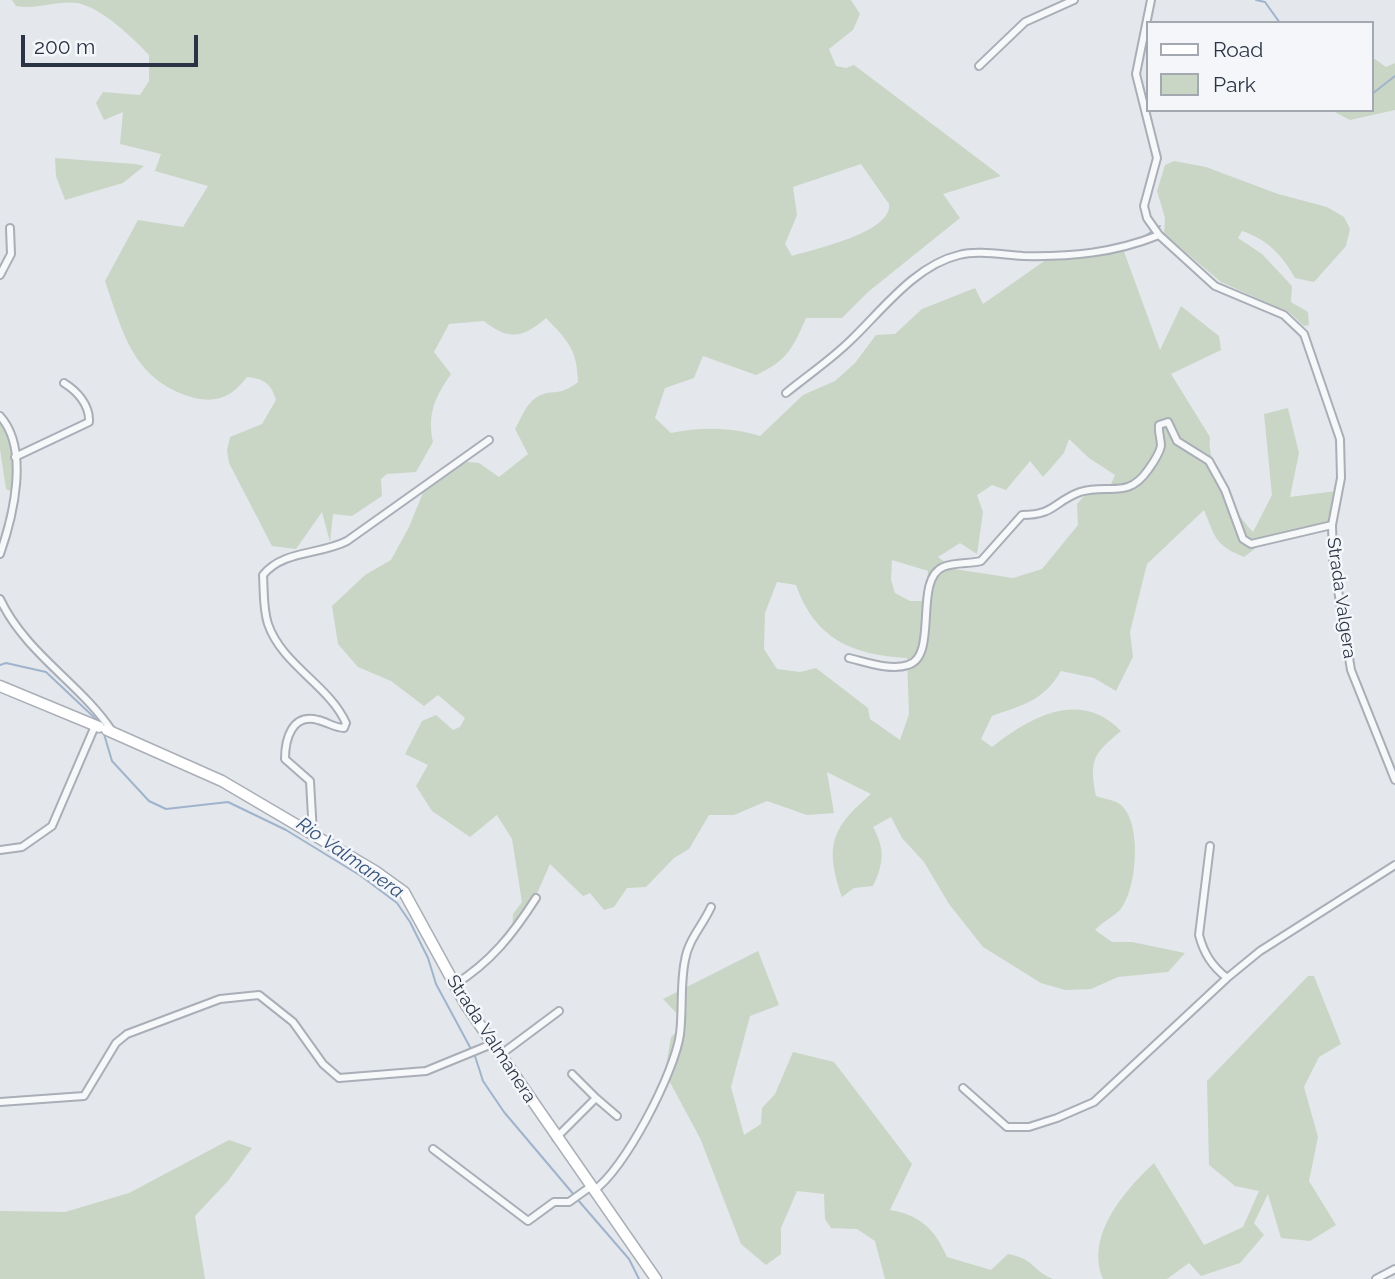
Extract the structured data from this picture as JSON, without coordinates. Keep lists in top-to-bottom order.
{
  "streets": {
    "street": ["Strada Valgera", "Strada Valmanera"]
  },
  "water": ["Rio Valmanera"],
  "legend": ["Road", "Park"],
  "scale_bar": "200 m"
}
